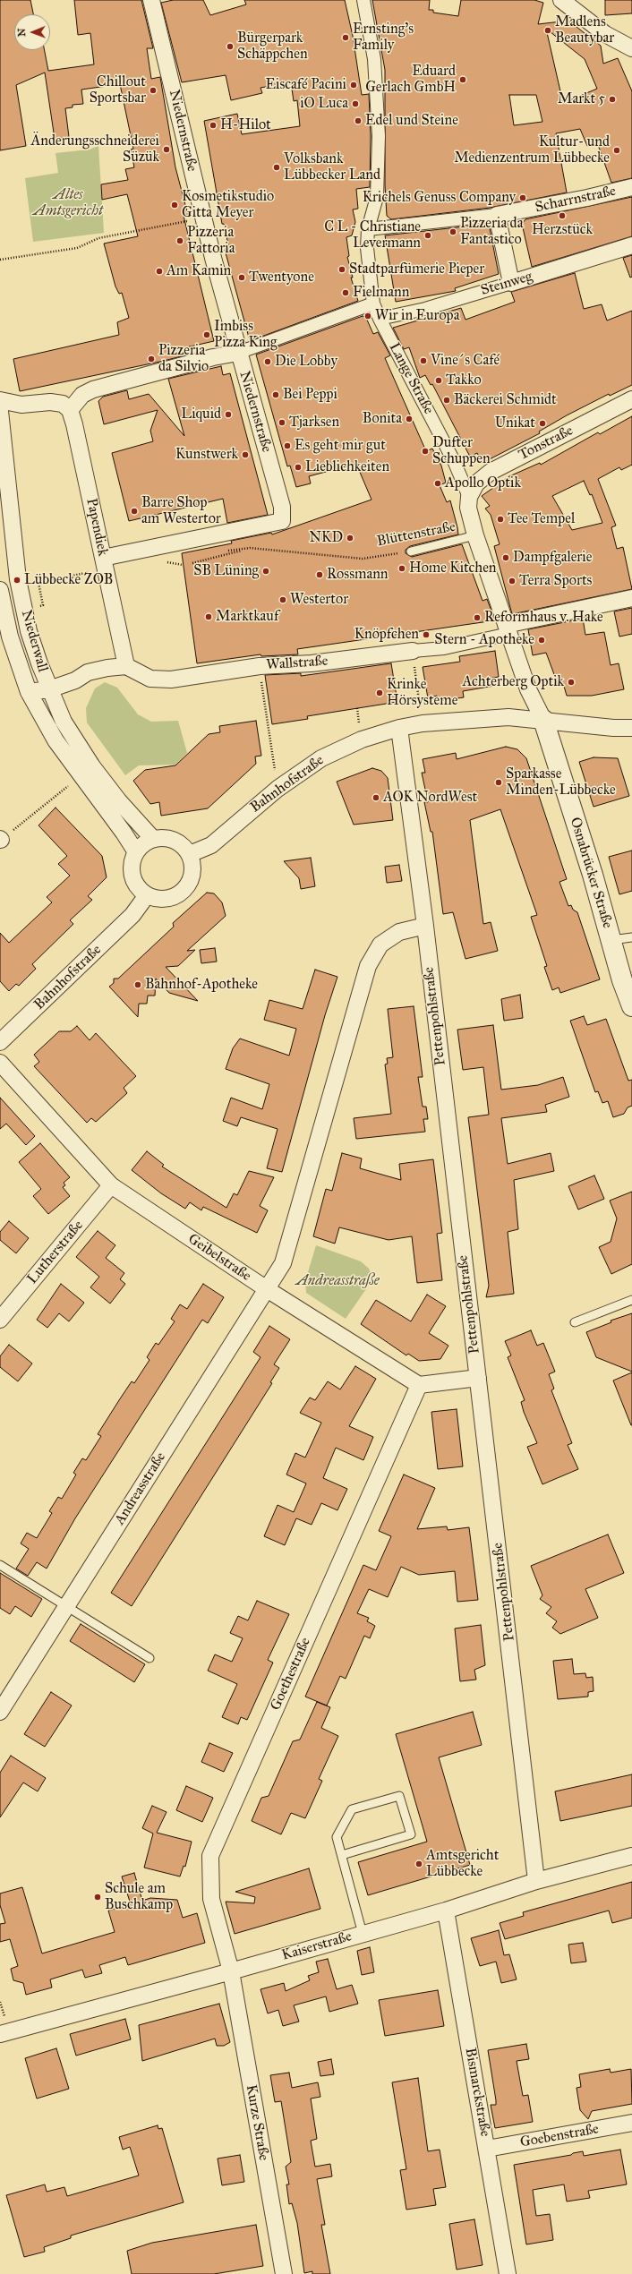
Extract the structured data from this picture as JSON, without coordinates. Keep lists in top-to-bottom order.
{
  "streets": {
    "street": [
      "Niedernstraße",
      "Scharrnstraße",
      "Steinweg",
      "Lange Straße",
      "Tonstraße",
      "Papendiek",
      "Niederwall",
      "Wallstraße",
      "Bahnhofstraße",
      "Osnabrücker Straße",
      "Pettenpohlstraße",
      "Lutherstraße",
      "Geibelstraße",
      "Andreasstraße",
      "Goethestraße",
      "Kaiserstraße",
      "Bismarckstraße",
      "Kurze Straße",
      "Goebenstraße"
    ],
    "lane": ["Blüttenstraße"]
  },
  "crossings": [
    ["Niedernstraße", "Papendiek"],
    ["Scharrnstraße", "Lange Straße"],
    ["Steinweg", "Lange Straße"],
    ["Lange Straße", "Tonstraße"],
    ["Lange Straße", "Blüttenstraße"],
    ["Lange Straße", "Wallstraße"],
    ["Lange Straße", "Bahnhofstraße"],
    ["Lange Straße", "Osnabrücker Straße"],
    ["Papendiek", "Wallstraße"],
    ["Niederwall", "Bahnhofstraße"],
    ["Bahnhofstraße", "Osnabrücker Straße"],
    ["Bahnhofstraße", "Pettenpohlstraße"],
    ["Pettenpohlstraße", "Andreasstraße"],
    ["Pettenpohlstraße", "Kaiserstraße"],
    ["Lutherstraße", "Geibelstraße"],
    ["Geibelstraße", "Andreasstraße"],
    ["Geibelstraße", "Goethestraße"],
    ["Goethestraße", "Kaiserstraße"],
    ["Goethestraße", "Kurze Straße"],
    ["Kaiserstraße", "Bismarckstraße"],
    ["Kaiserstraße", "Kurze Straße"],
    ["Bismarckstraße", "Goebenstraße"]
  ],
  "parks": ["Altes Amtsgericht", "Andreasstraße"],
  "places": [
    "Madlens Beautybar",
    "Ernsting's Family",
    "Bürgerpark Schäppchen",
    "Eduard Gerlach GmbH",
    "Eiscafé Pacini",
    "Chillout Sportsbar",
    "Markt 5",
    "iO Luca",
    "Edel und Steine",
    "H-Hilot",
    "Änderungsschneiderei Süzük",
    "Kultur- und Medienzentrum Lübbecke",
    "Volksbank Lübbecker Land",
    "Krichels Genuss Company",
    "Kosmetikstudio Gitta Meyer",
    "Herzstück",
    "Pizzeria da Fantastico",
    "C L - Christiane Levermann",
    "Pizzeria Fattoria",
    "Stadtparfümerie Pieper",
    "Am Kamin",
    "Twentyone",
    "Fielmann",
    "Wir in Europa",
    "Imbiss Pizza King",
    "Pizzeria da Silvio",
    "Vine´s Café",
    "Die Lobby",
    "Takko",
    "Bei Peppi",
    "Bäckerei Schmidt",
    "Liquid",
    "Bonita",
    "Tjarksen",
    "Unikat",
    "Es geht mir gut",
    "Dufter Schuppen",
    "Kunstwerk",
    "Lieblichkeiten",
    "Apollo Optik",
    "Barre Shop am Westertor",
    "Tee Tempel",
    "NKD",
    "Dampfgalerie",
    "Home Kitchen",
    "SB Lüning",
    "Rossmann",
    "Lübbecke ZOB",
    "Terra Sports",
    "Westertor",
    "Marktkauf",
    "Reformhaus v. Hake",
    "Knöpfchen",
    "Stern - Apotheke",
    "Achterberg Optik",
    "Krinke Hörsysteme",
    "Sparkasse Minden-Lübbecke",
    "AOK NordWest",
    "Bahnhof-Apotheke",
    "Amtsgericht Lübbecke",
    "Schule am Buschkamp"
  ],
  "north": "left"
}
